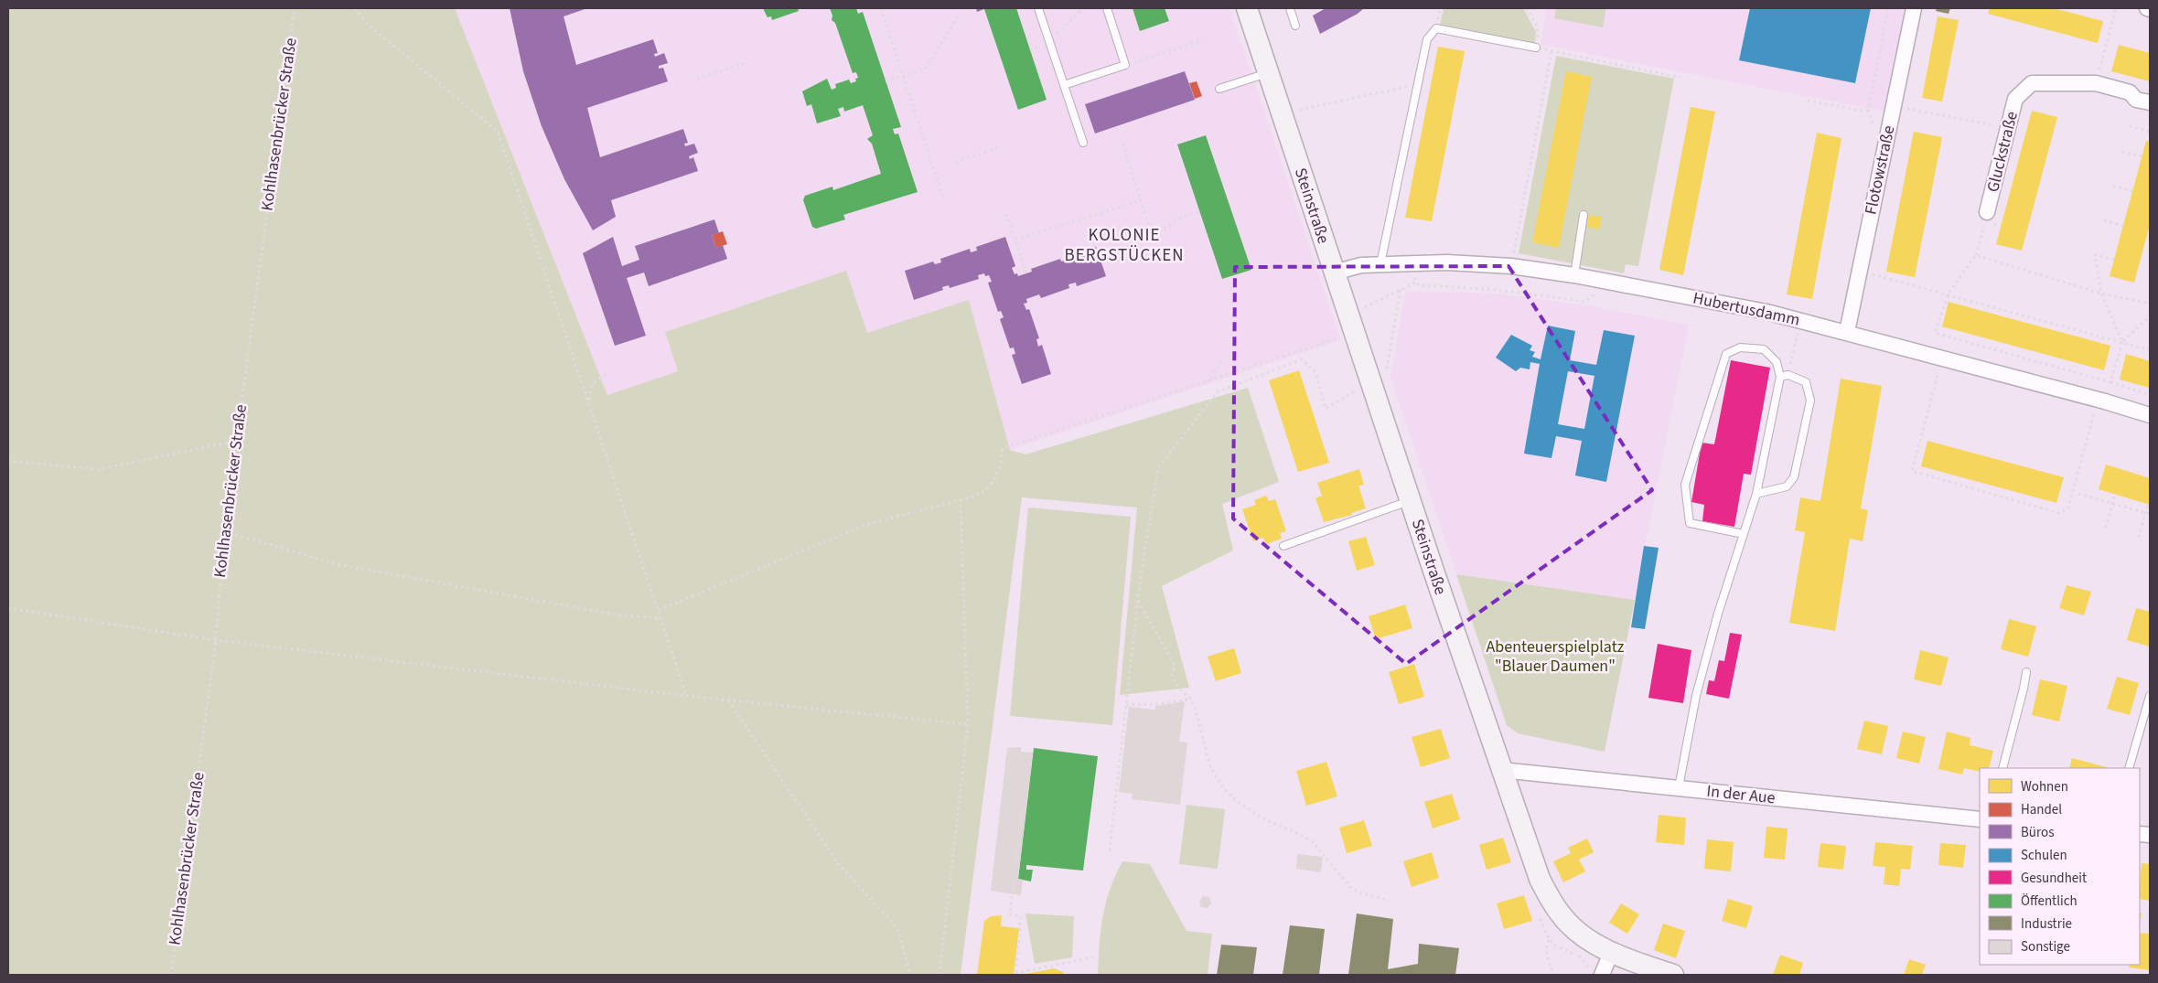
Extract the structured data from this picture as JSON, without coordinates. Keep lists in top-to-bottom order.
{
  "streets": {
    "street": [
      "Gluckstraße",
      "Flotowstraße",
      "Steinstraße",
      "Hubertusdamm",
      "In der Aue"
    ],
    "path": ["Kohlhasenbrücker Straße"]
  },
  "crossings": [
    ["Flotowstraße", "Hubertusdamm"],
    ["Steinstraße", "Hubertusdamm"],
    ["Steinstraße", "In der Aue"]
  ],
  "districts": ["KOLONIE BERGSTÜCKEN"],
  "parks": ["Abenteuerspielplatz \"Blauer Daumen\""],
  "legend": [
    "Wohnen",
    "Handel",
    "Büros",
    "Schulen",
    "Gesundheit",
    "Öffentlich",
    "Industrie",
    "Sonstige"
  ]
}
